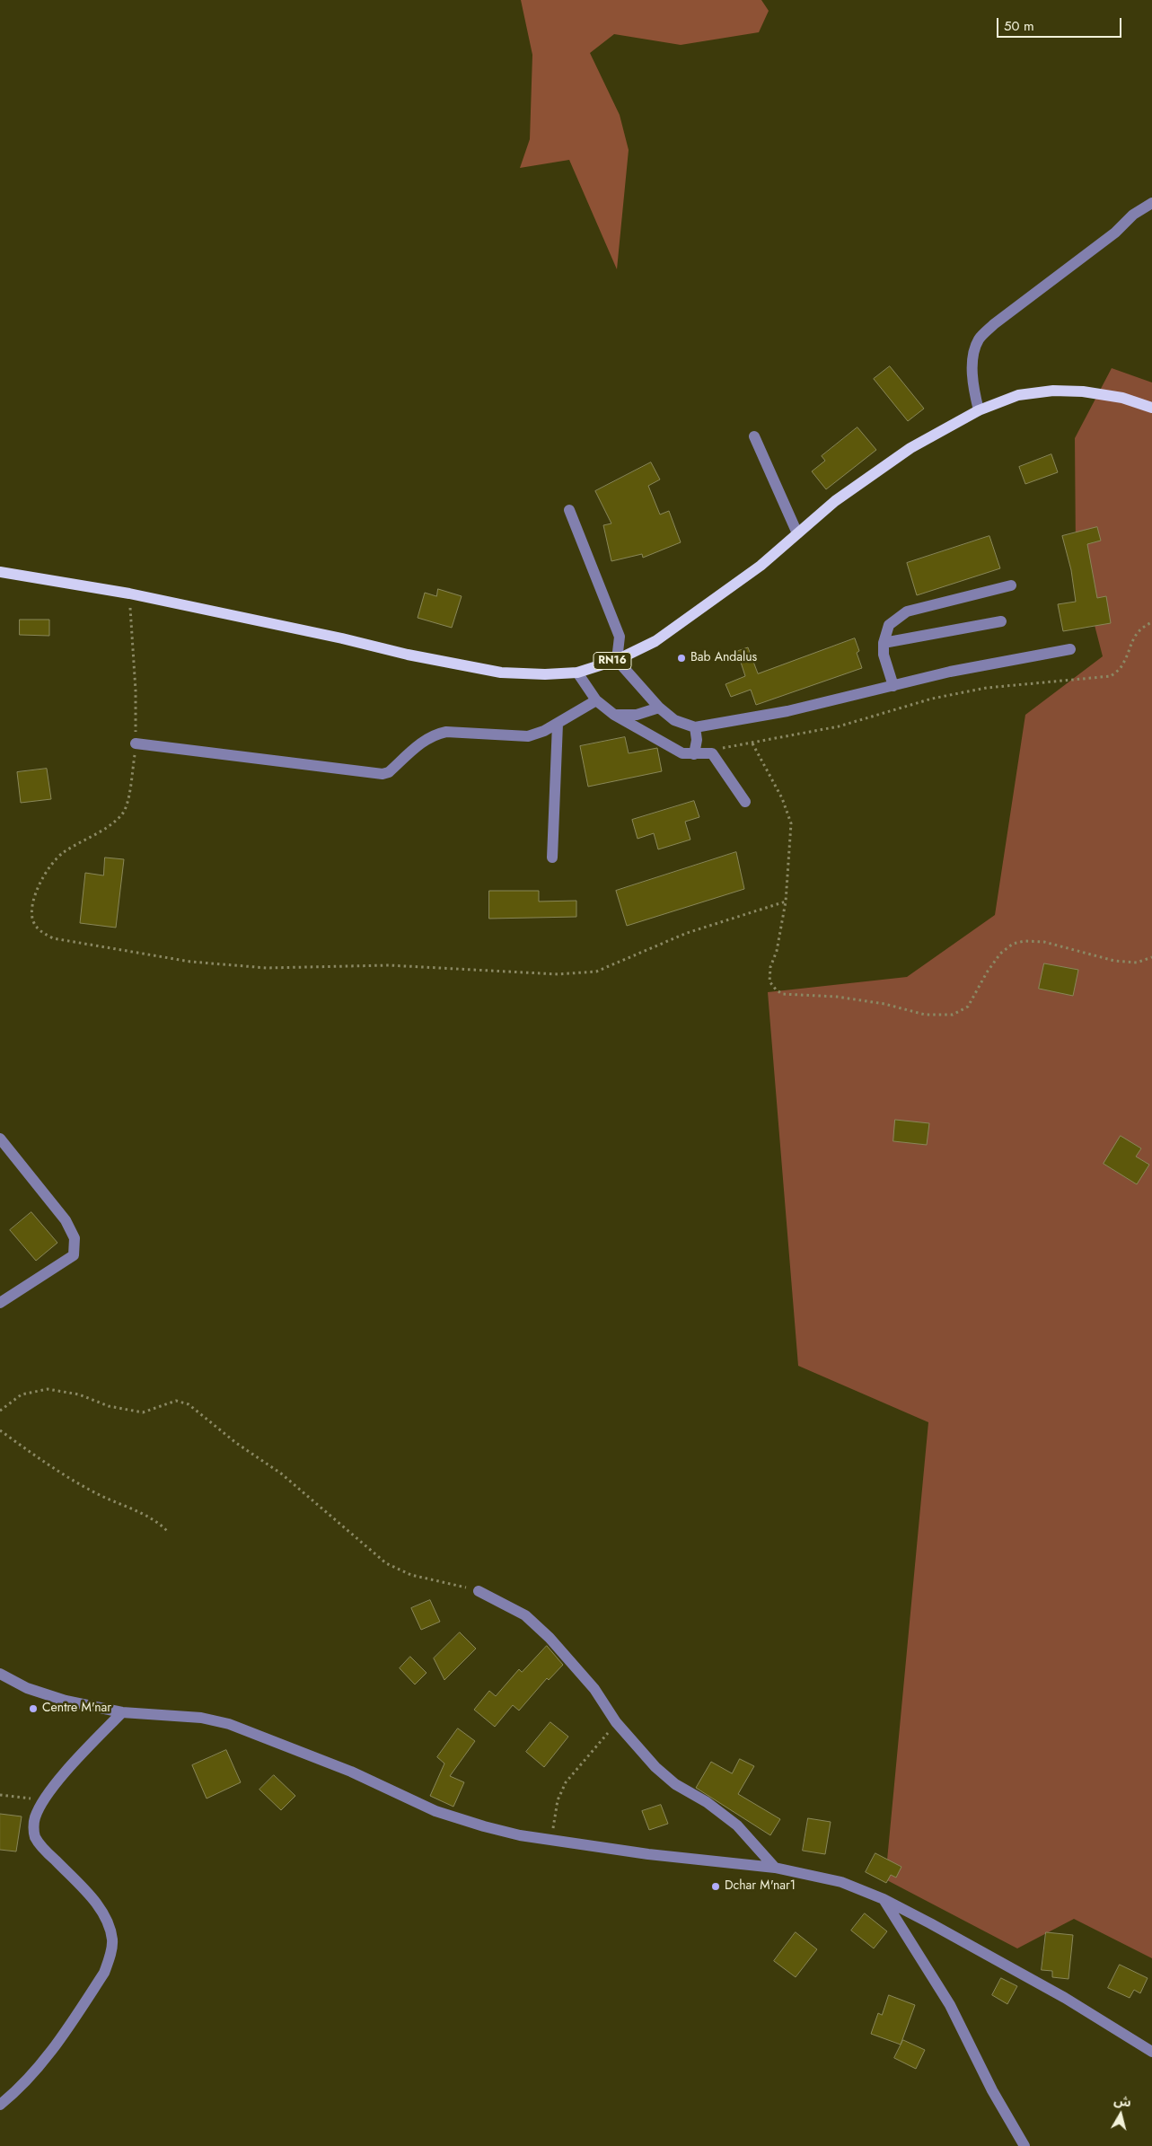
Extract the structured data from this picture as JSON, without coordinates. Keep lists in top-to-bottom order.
{
  "streets": {
    "main road": ["RN16"]
  },
  "places": ["Bab Andalus", "Centre M'nar", "Dchar M'nar1"],
  "scale_bar": "50 m",
  "north": "top"
}
